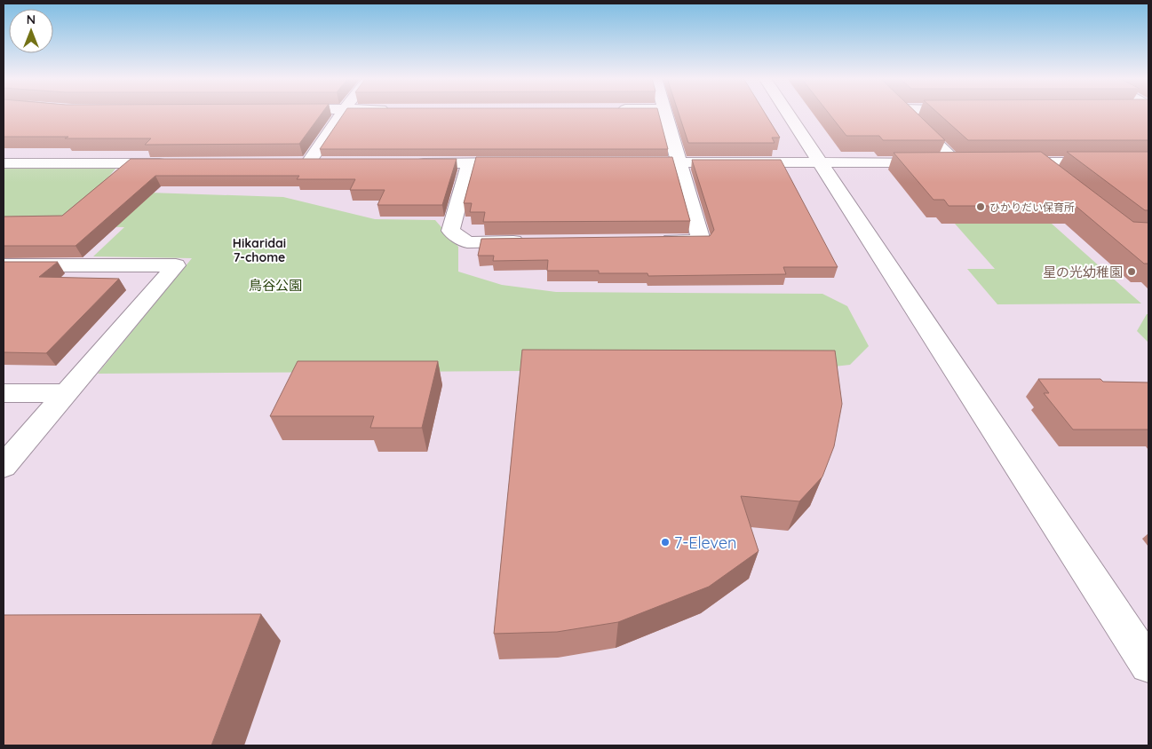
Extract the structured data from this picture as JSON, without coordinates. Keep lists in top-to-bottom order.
{
  "districts": ["Hikaridai 7-chome"],
  "parks": ["鳥谷公園"],
  "places": ["ひかりだい保育所", "星の光幼稚園", "7-Eleven"],
  "north": "top"
}
